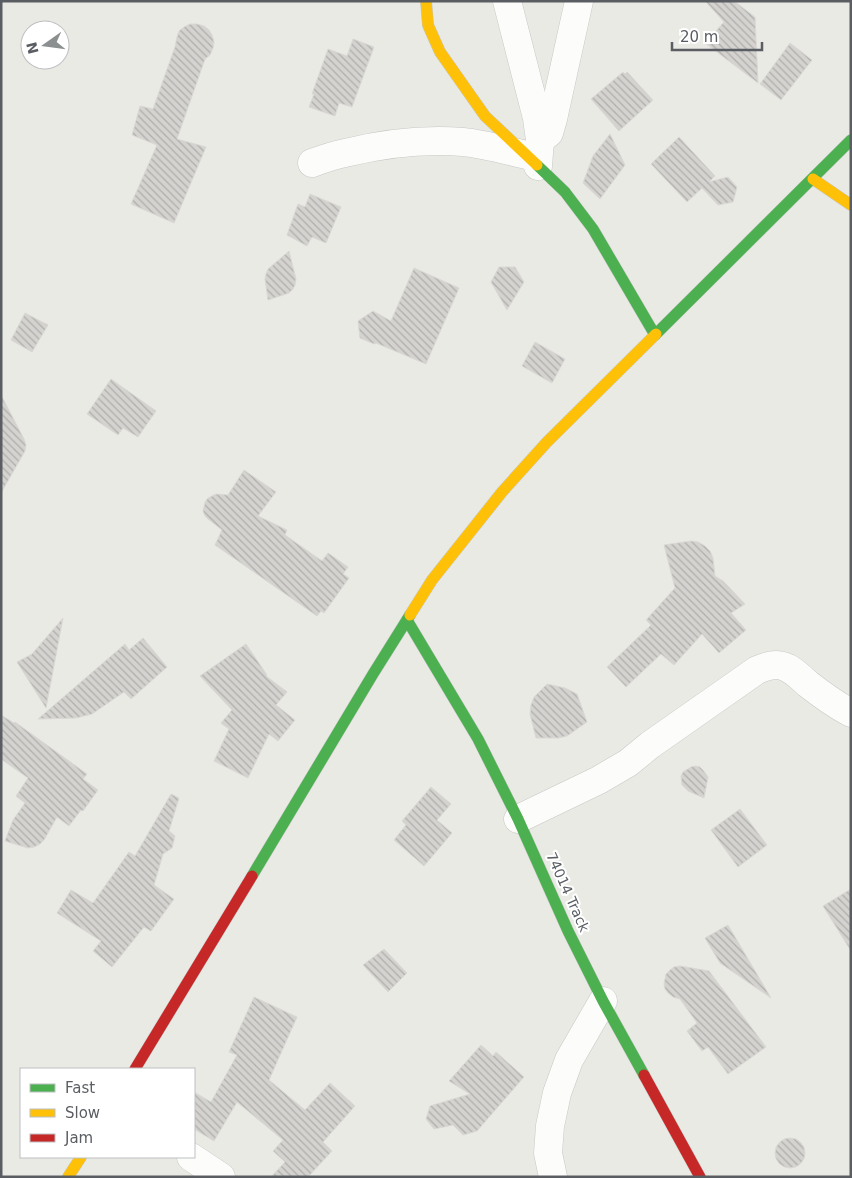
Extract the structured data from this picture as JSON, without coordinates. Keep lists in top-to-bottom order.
{
  "streets": {
    "street": ["74014 Track"]
  },
  "legend": ["Fast", "Slow", "Jam"],
  "scale_bar": "20 m",
  "north": "left"
}
